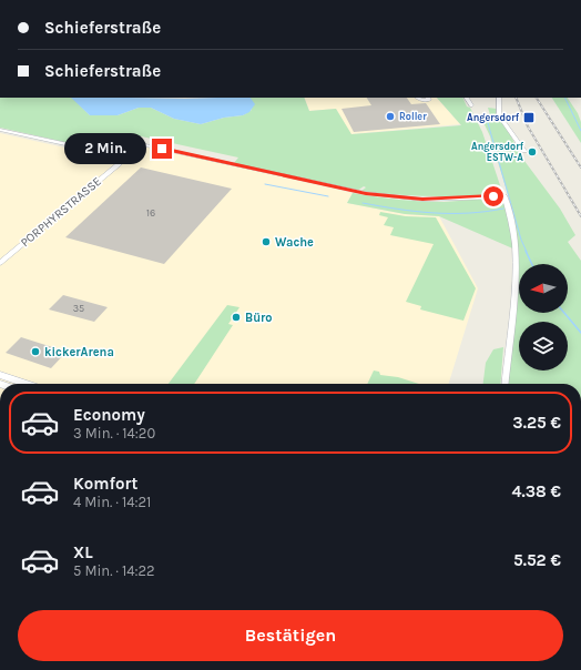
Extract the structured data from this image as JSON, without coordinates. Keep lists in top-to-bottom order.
{
  "streets": {
    "street": ["PORPHYRSTRASSE"]
  },
  "places": {
    "other": [
      "Roller",
      "Angersdorf ESTW-A",
      "Wache",
      "Büro",
      "kickerArena"
    ],
    "transit": ["Angersdorf"]
  },
  "house_numbers": ["16", "35"],
  "north": "left",
  "page": {
    "banner": ["Schieferstraße", "Schieferstraße"],
    "bubble": "2 Min.",
    "list": [
      {
        "name": "Economy",
        "note": "3 Min. · 14:20",
        "value": "3.25 €"
      },
      {
        "name": "Komfort",
        "note": "4 Min. · 14:21",
        "value": "4.38 €"
      },
      {
        "name": "XL",
        "note": "5 Min. · 14:22",
        "value": "5.52 €"
      }
    ],
    "buttons": "Bestätigen"
  }
}
